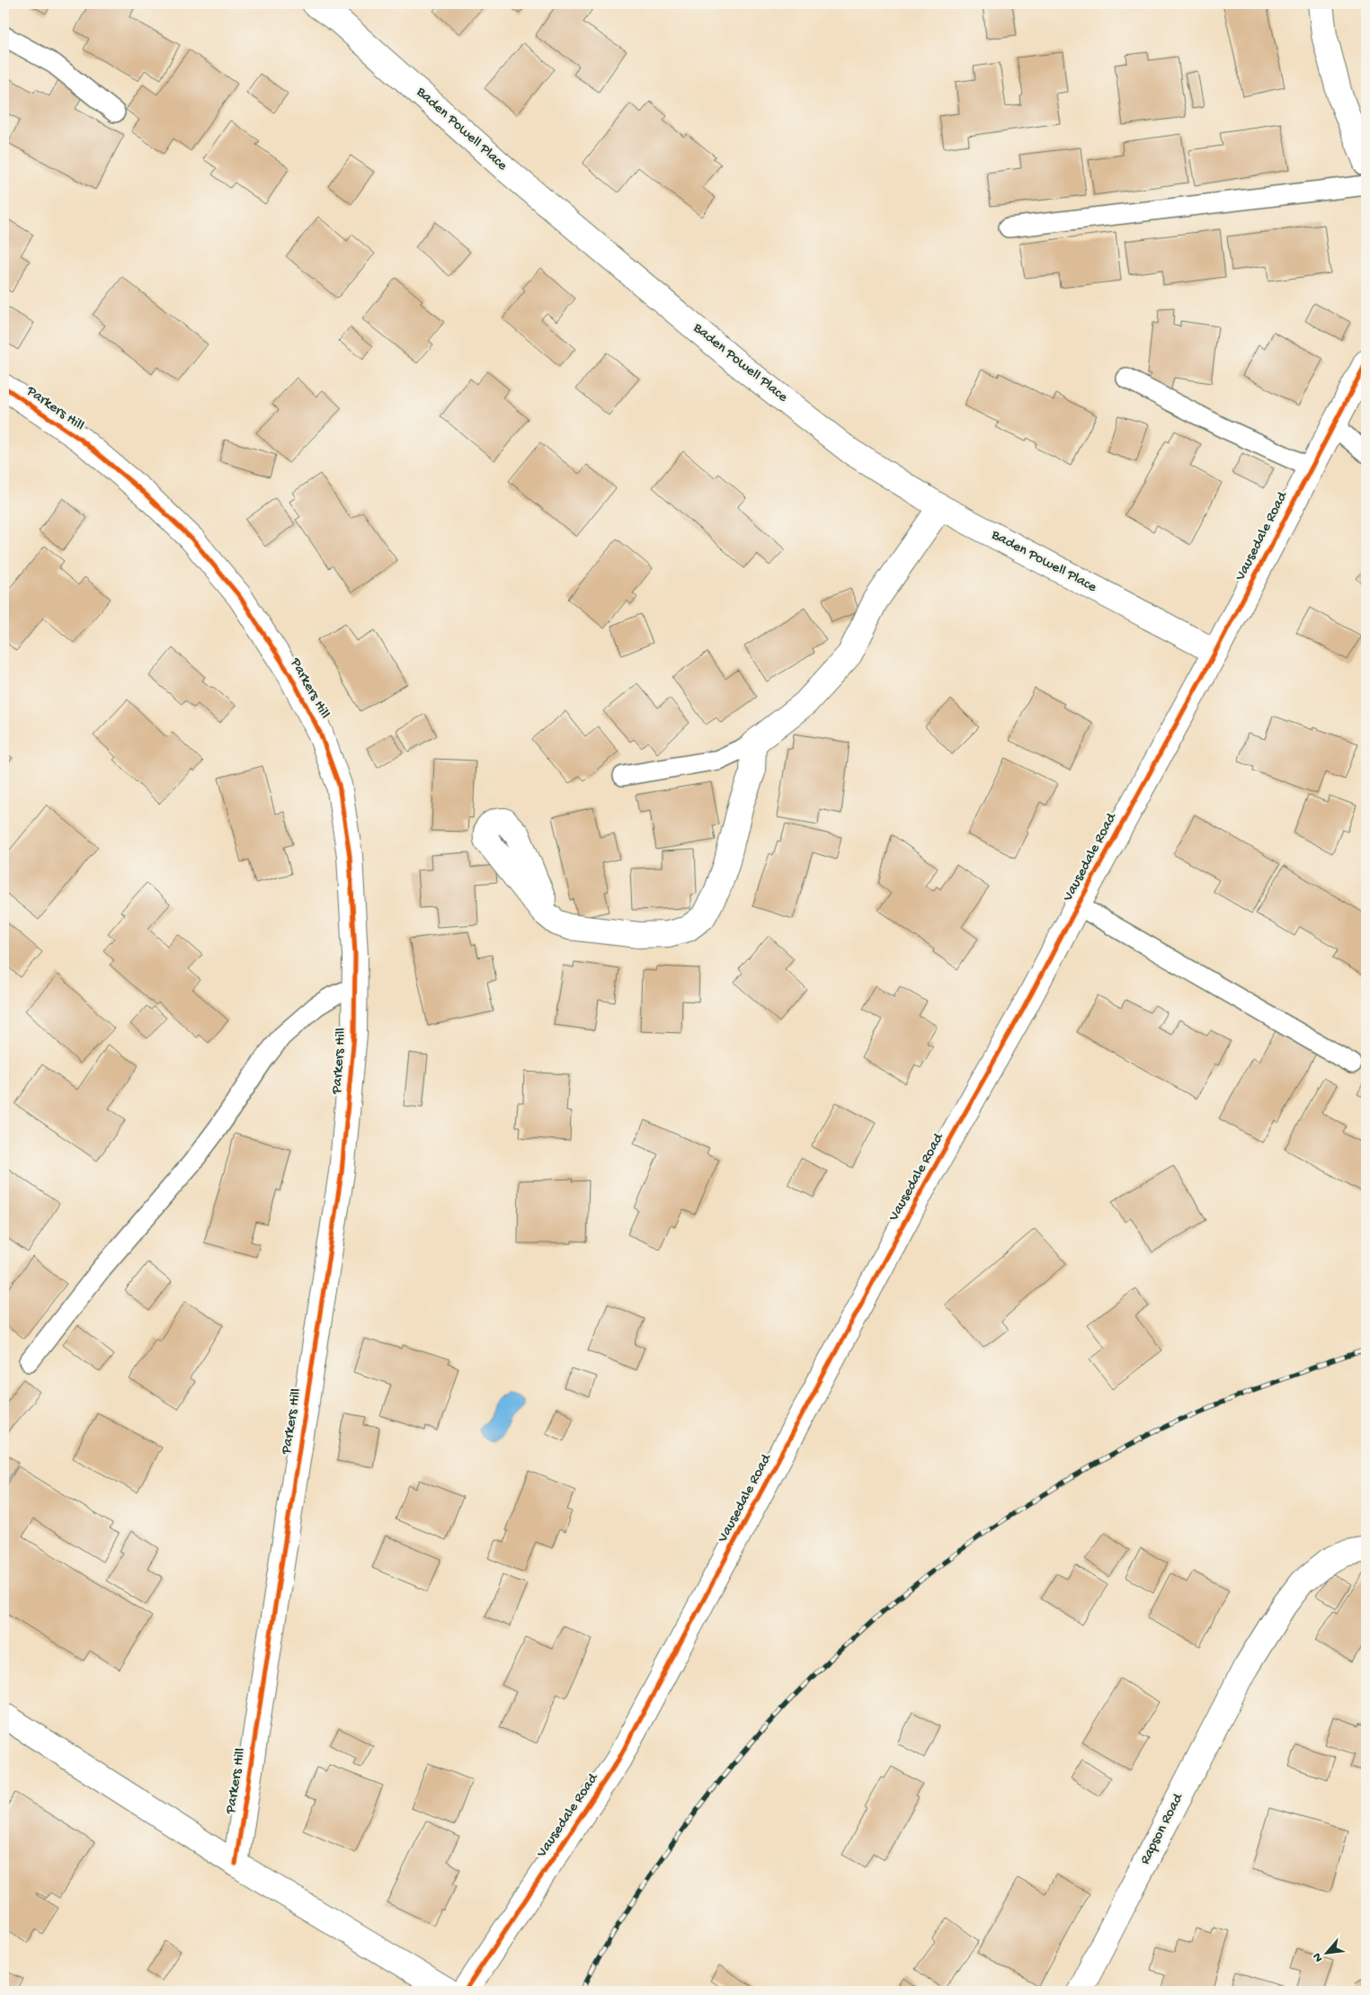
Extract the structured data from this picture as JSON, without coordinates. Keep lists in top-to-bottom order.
{
  "streets": {
    "street": [
      "Baden Powell Place",
      "Parkers Hill",
      "Vausedale Road",
      "Rapson Road"
    ]
  },
  "crossings": [
    ["Baden Powell Place", "Vausedale Road"]
  ],
  "north": "bottom left"
}
